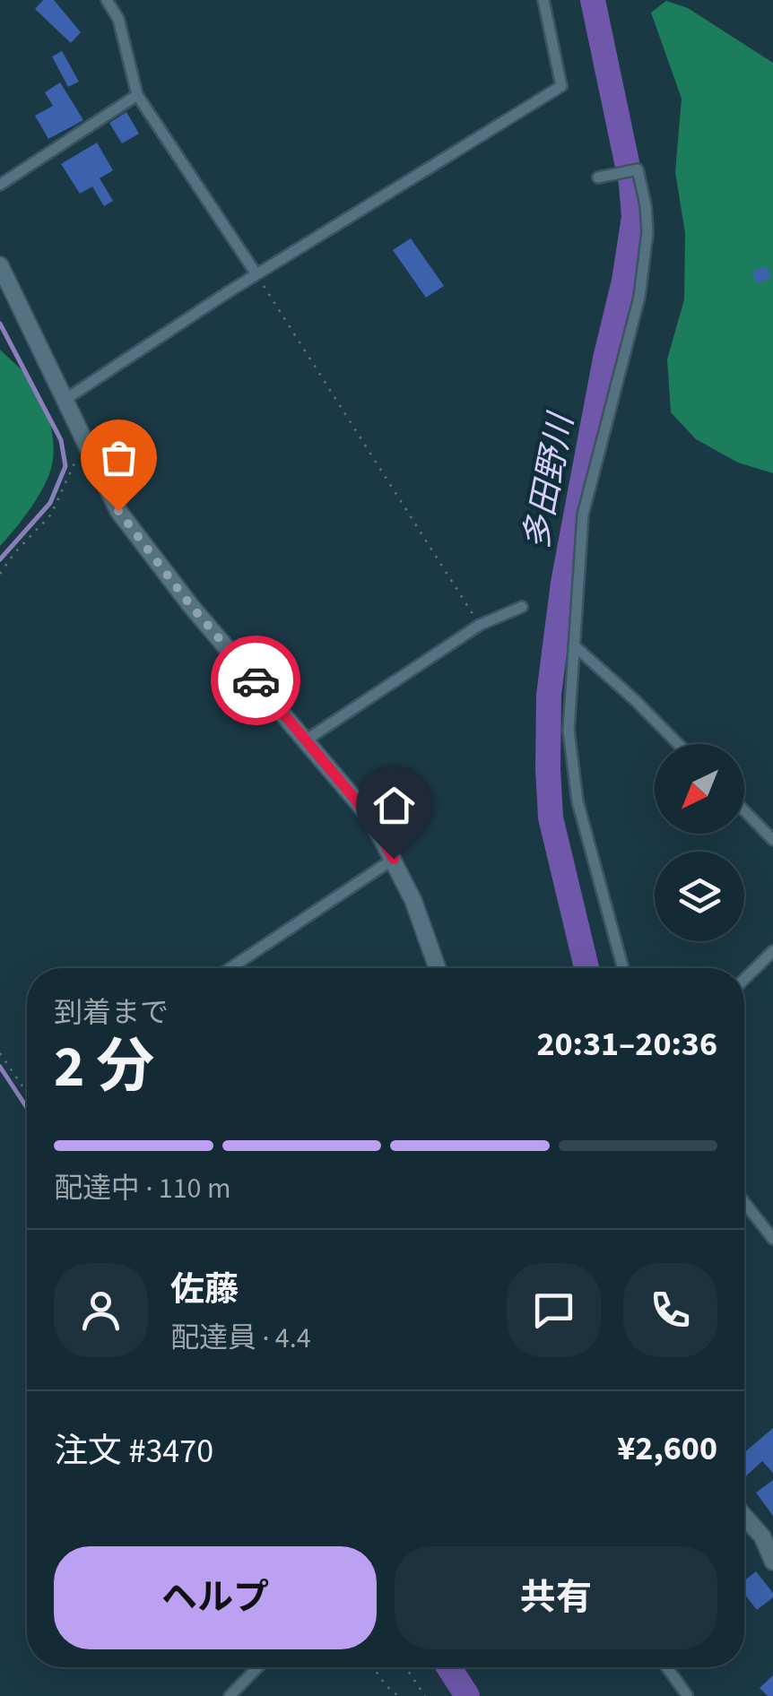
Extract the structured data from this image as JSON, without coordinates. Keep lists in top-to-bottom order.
{
  "water": ["多田野川"],
  "north": "bottom left",
  "page": {
    "heading": ["2 分", "到着まで", "20:31–20:36"],
    "panel": [
      "佐藤",
      "配達員 · 4.4",
      "注文 #3470",
      "¥2,600"
    ],
    "bar": "配達中 · 110 m",
    "buttons": ["ヘルプ", "共有"]
  }
}
